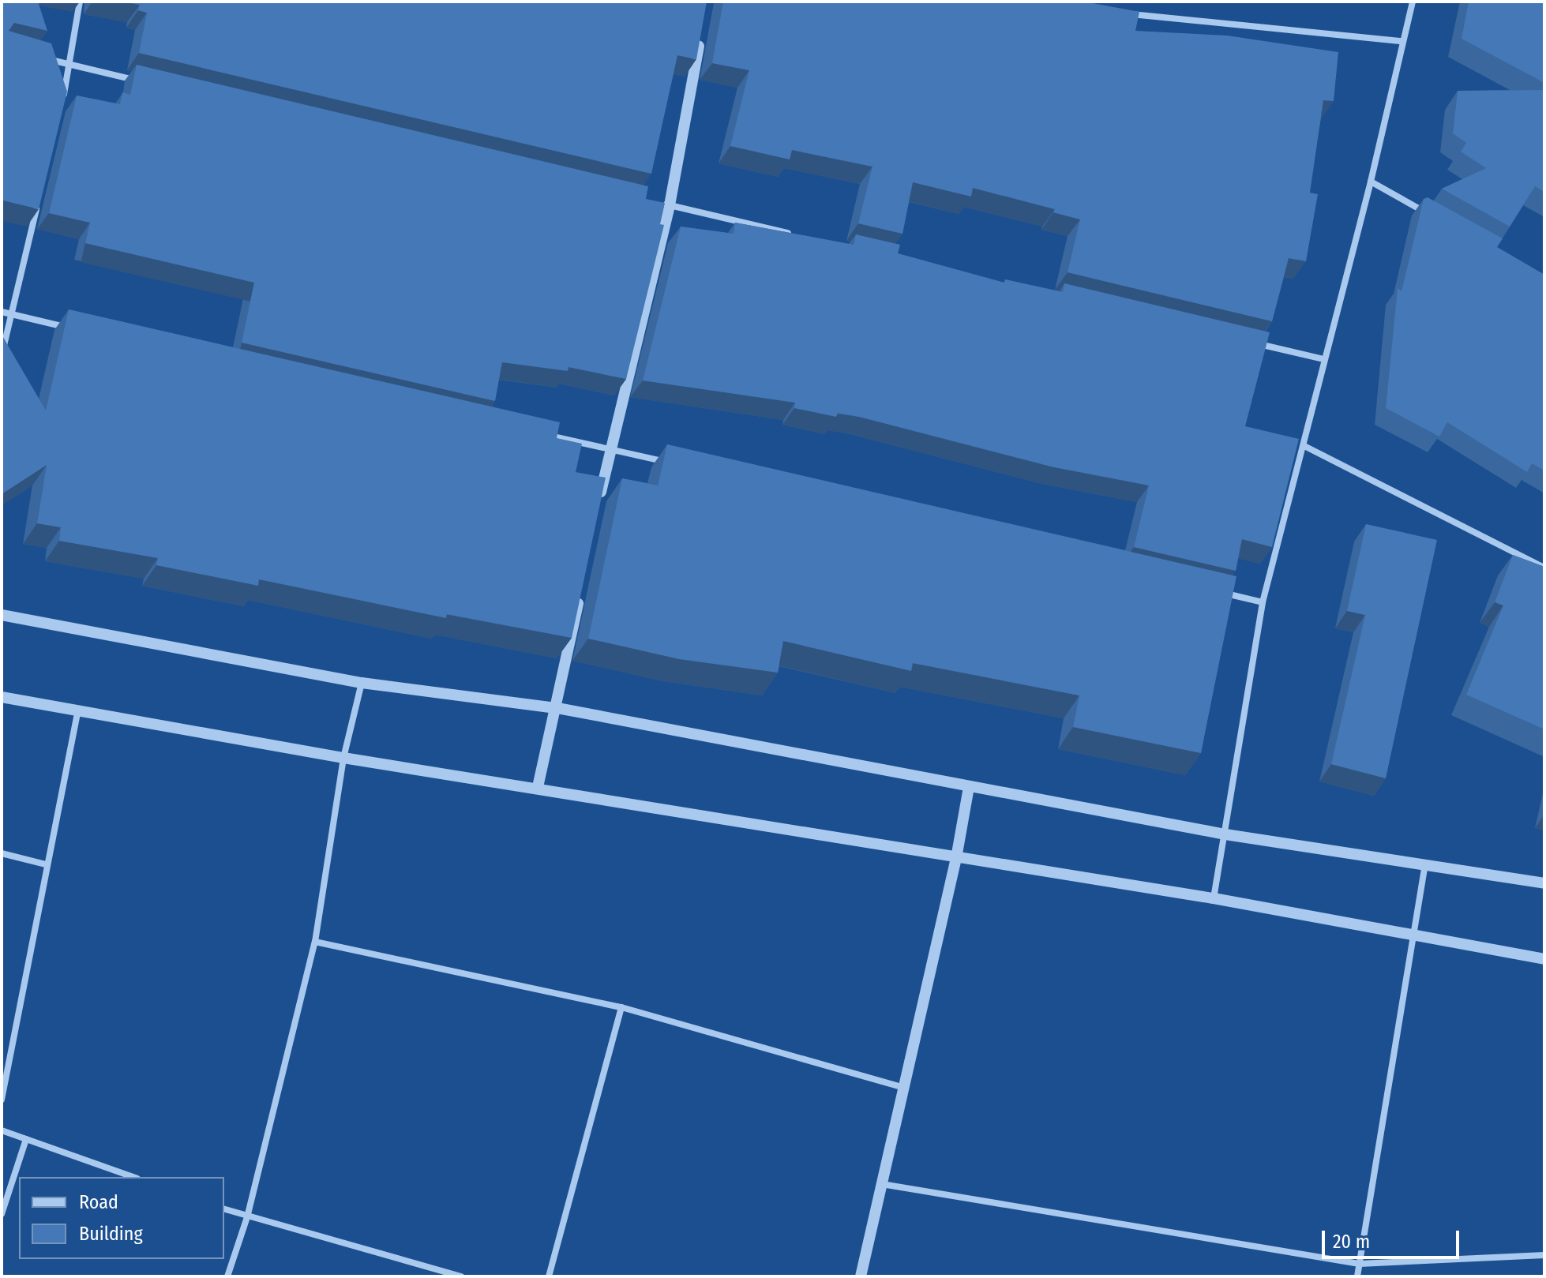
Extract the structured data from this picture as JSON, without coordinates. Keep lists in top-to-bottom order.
{
  "legend": ["Road", "Building"],
  "scale_bar": "20 m"
}
